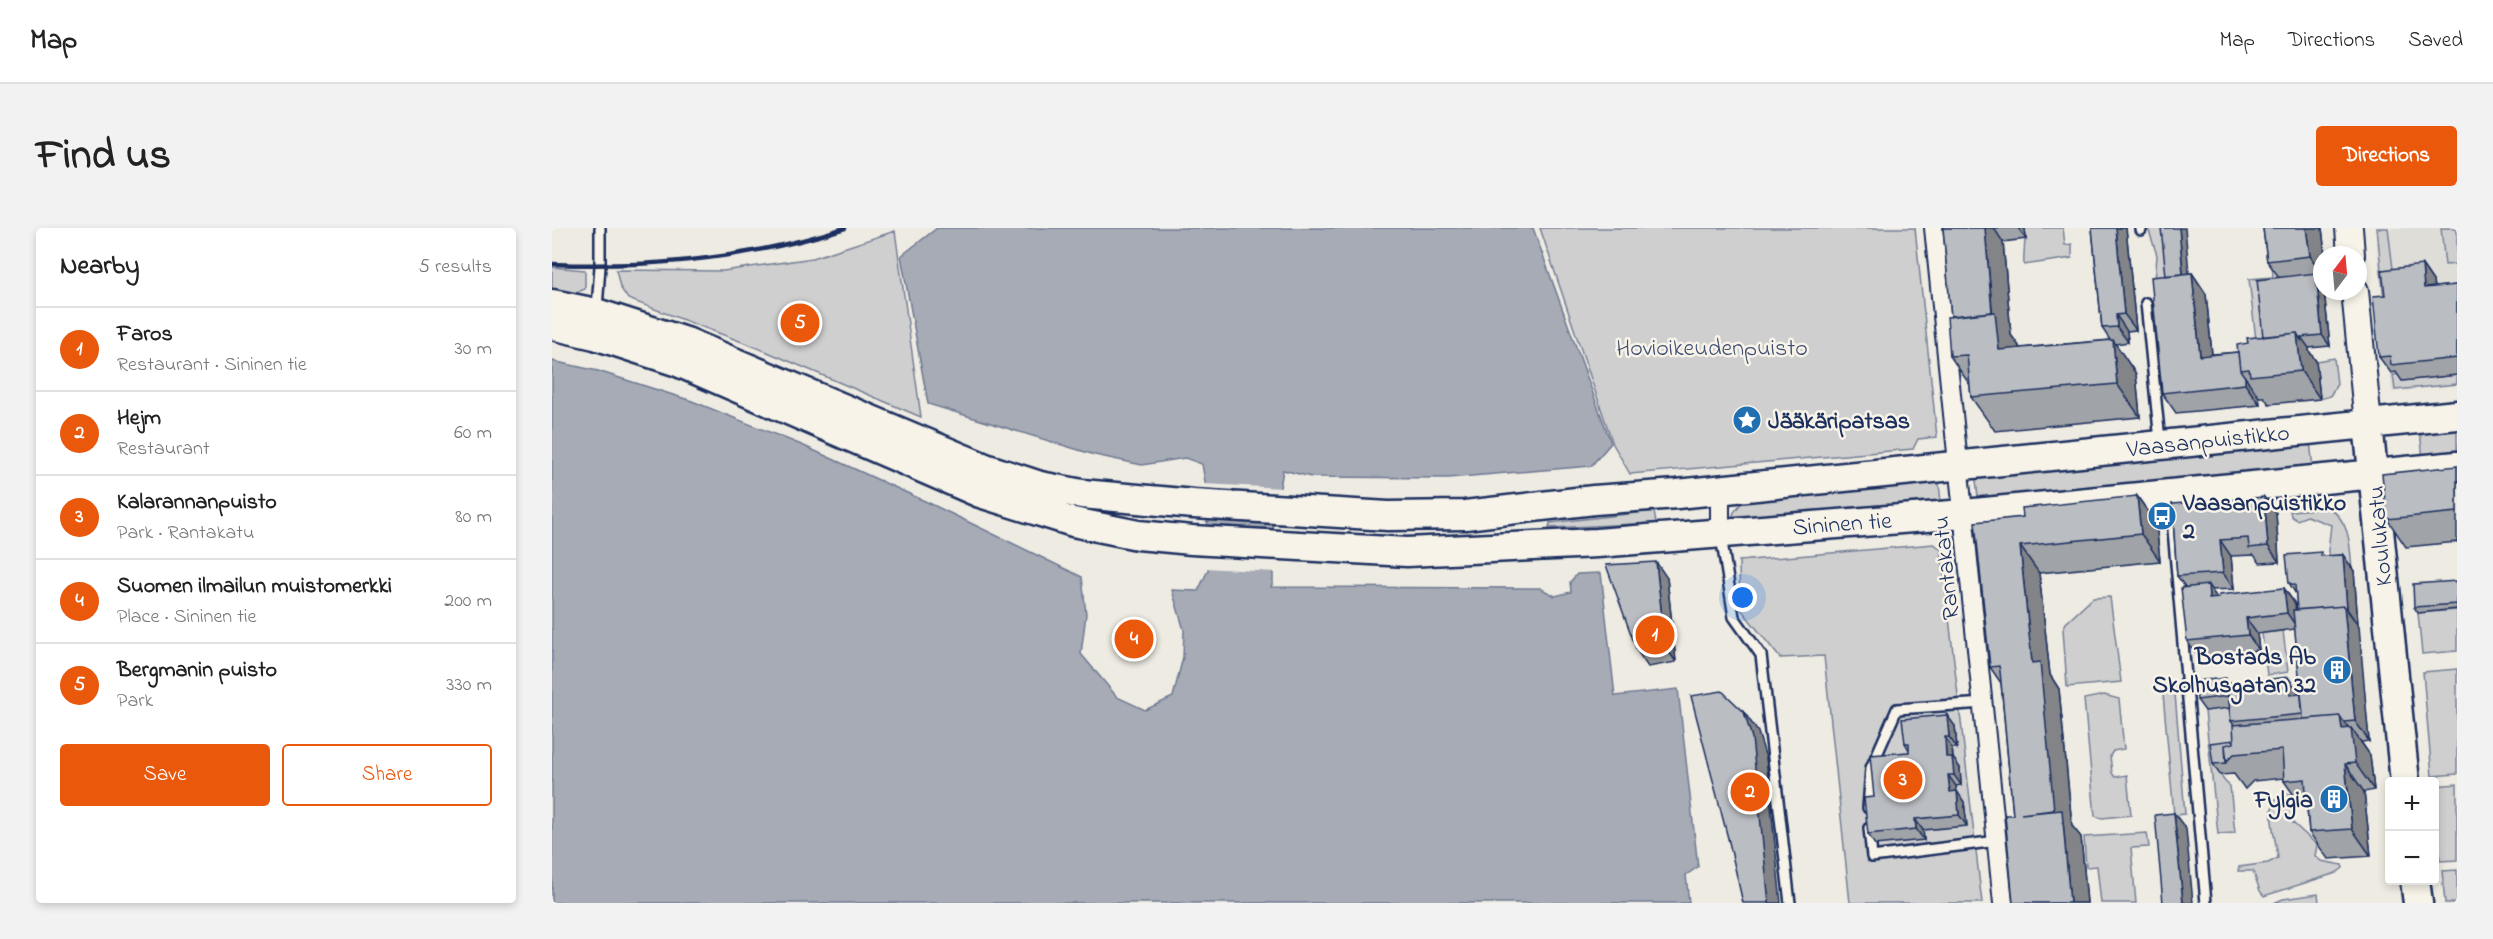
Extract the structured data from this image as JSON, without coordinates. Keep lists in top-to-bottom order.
{
  "streets": {
    "main road": ["Vaasanpuistikko", "Sininen tie", "Koulukatu"],
    "street": ["Rantakatu"]
  },
  "crossings": [
    ["Vaasanpuistikko", "Sininen tie"],
    ["Vaasanpuistikko", "Koulukatu"],
    ["Vaasanpuistikko", "Rantakatu"],
    ["Sininen tie", "Rantakatu"]
  ],
  "parks": ["Hovioikeudenpuisto"],
  "places": {
    "place": ["Jääkäripatsas"],
    "bus stop": ["Vaasanpuistikko 2"],
    "building": ["Bostads Ab Skolhusgatan 32", "Fylgia"]
  },
  "north": "top",
  "page": {
    "header": "Map",
    "nav": ["Map", "Directions", "Saved"],
    "title": "Find us",
    "buttons": [
      "Directions",
      ["Save", "Share"]
    ],
    "heading": ["Nearby", "5 results"],
    "pins": [
      "5",
      "1",
      "4",
      "3",
      "2"
    ],
    "list": [
      {
        "mark": "1",
        "name": "Faros",
        "note": "Restaurant · Sininen tie",
        "value": "30 m"
      },
      {
        "mark": "2",
        "name": "Hejm",
        "note": "Restaurant",
        "value": "60 m"
      },
      {
        "mark": "3",
        "name": "Kalarannanpuisto",
        "note": "Park · Rantakatu",
        "value": "80 m"
      },
      {
        "mark": "4",
        "name": "Suomen ilmailun muistomerkki",
        "note": "Place · Sininen tie",
        "value": "200 m"
      },
      {
        "mark": "5",
        "name": "Bergmanin puisto",
        "note": "Park",
        "value": "330 m"
      }
    ],
    "map_buttons": ["+", "−"]
  }
}
